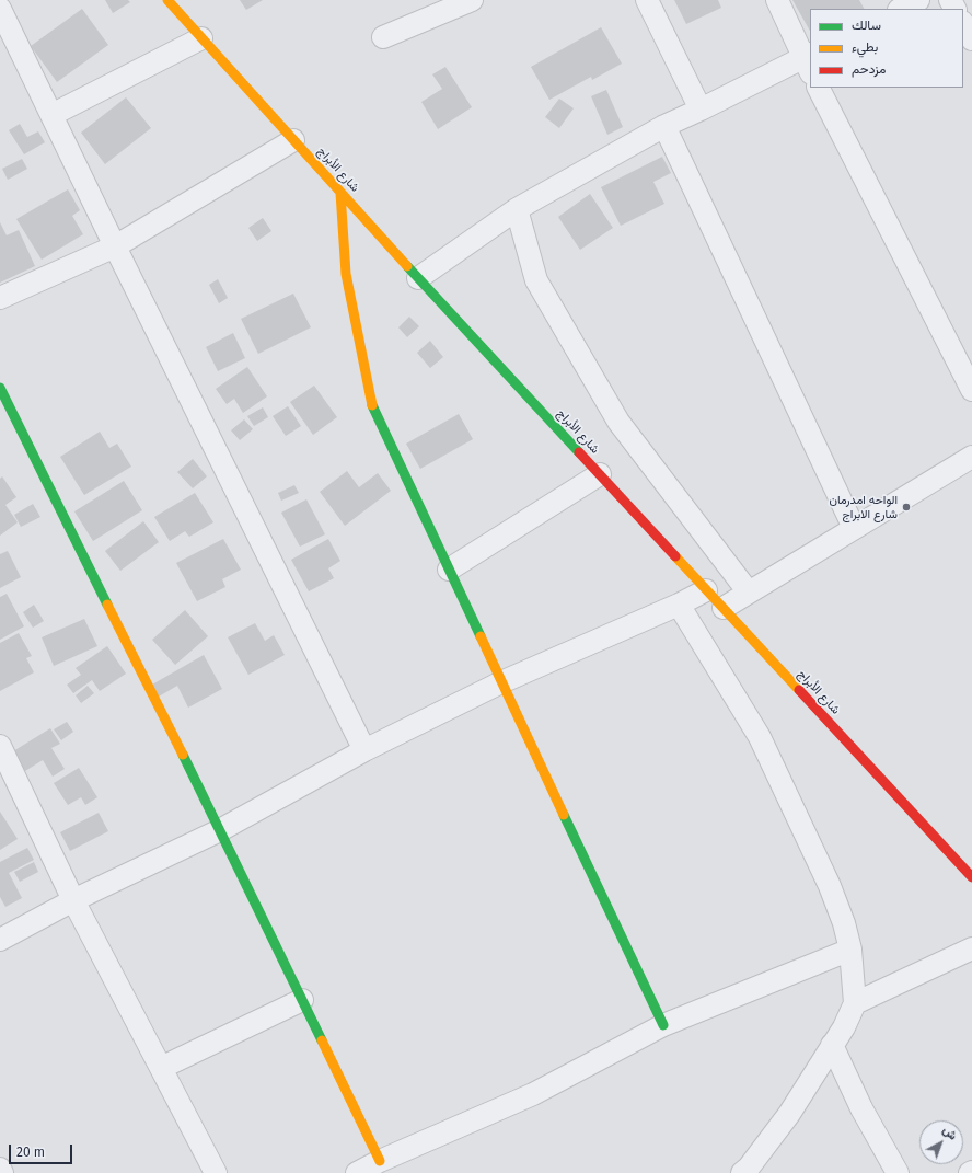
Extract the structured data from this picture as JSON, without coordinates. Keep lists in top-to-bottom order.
{
  "streets": {
    "street": ["شارع الأبراج"]
  },
  "places": ["الواحه امدرمان شارع الابراج"],
  "legend": ["سالك", "بطيء", "مزدحم"],
  "scale_bar": "20 m",
  "north": "top right"
}
